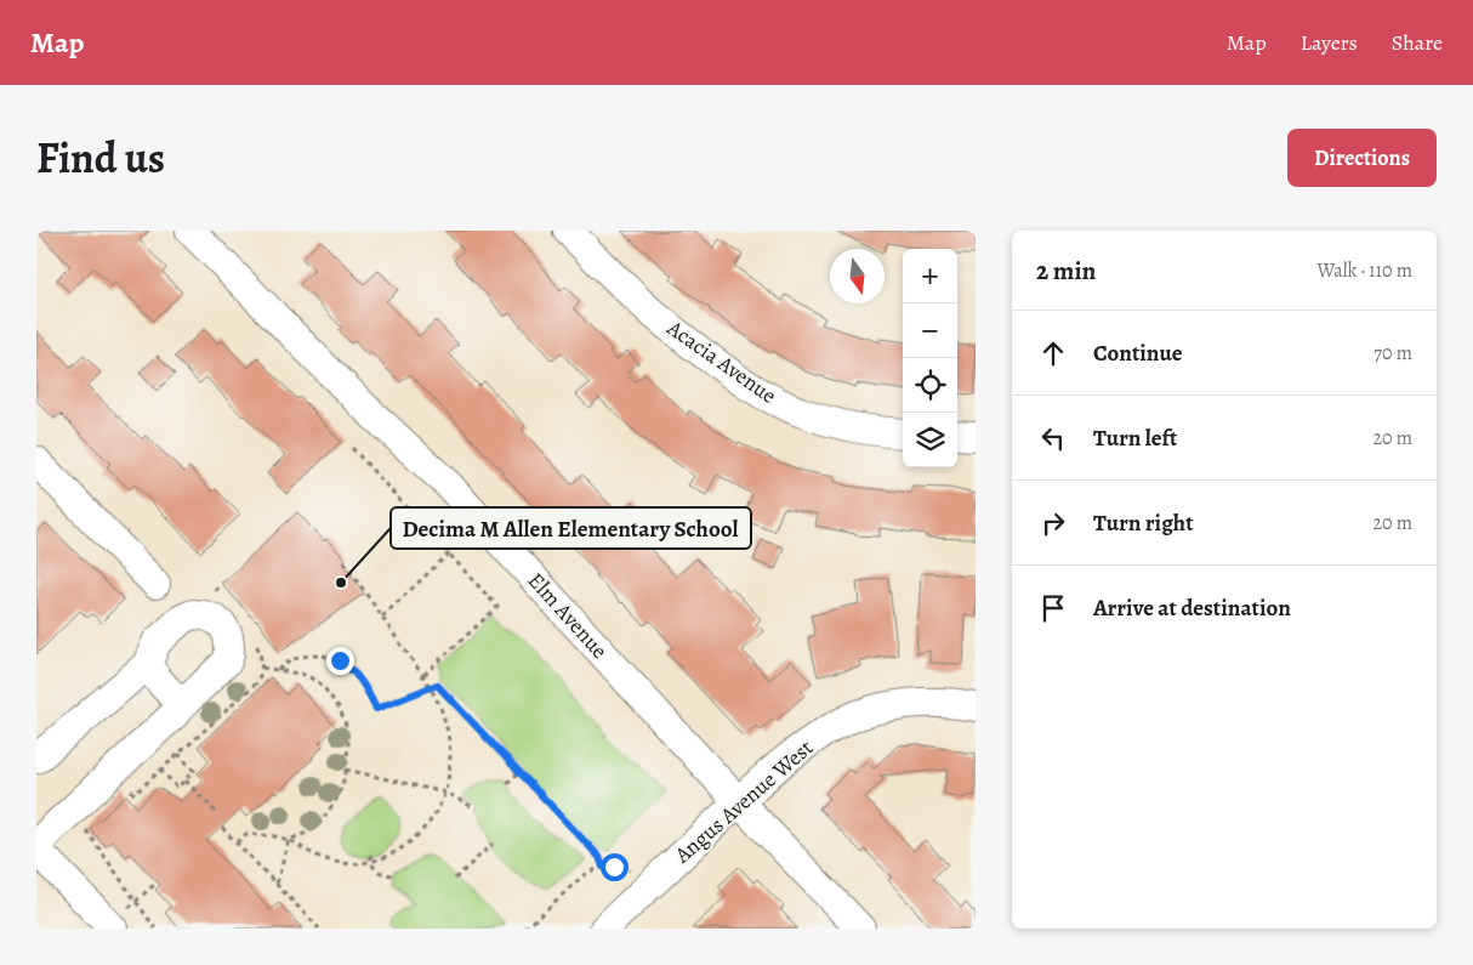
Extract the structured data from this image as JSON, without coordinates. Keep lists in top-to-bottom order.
{
  "streets": {
    "street": ["Acacia Avenue", "Elm Avenue", "Angus Avenue West"]
  },
  "crossings": [
    ["Elm Avenue", "Angus Avenue West"]
  ],
  "places": ["Decima M Allen Elementary School"],
  "north": "bottom",
  "page": {
    "header": "Map",
    "nav": ["Map", "Layers", "Share"],
    "title": "Find us",
    "buttons": "Directions",
    "heading": ["2 min", "Walk · 110 m"],
    "map_buttons": ["+", "−"],
    "list": [
      ["Continue", "70 m"],
      ["Turn left", "20 m"],
      ["Turn right", "20 m"],
      "Arrive at destination"
    ]
  }
}
